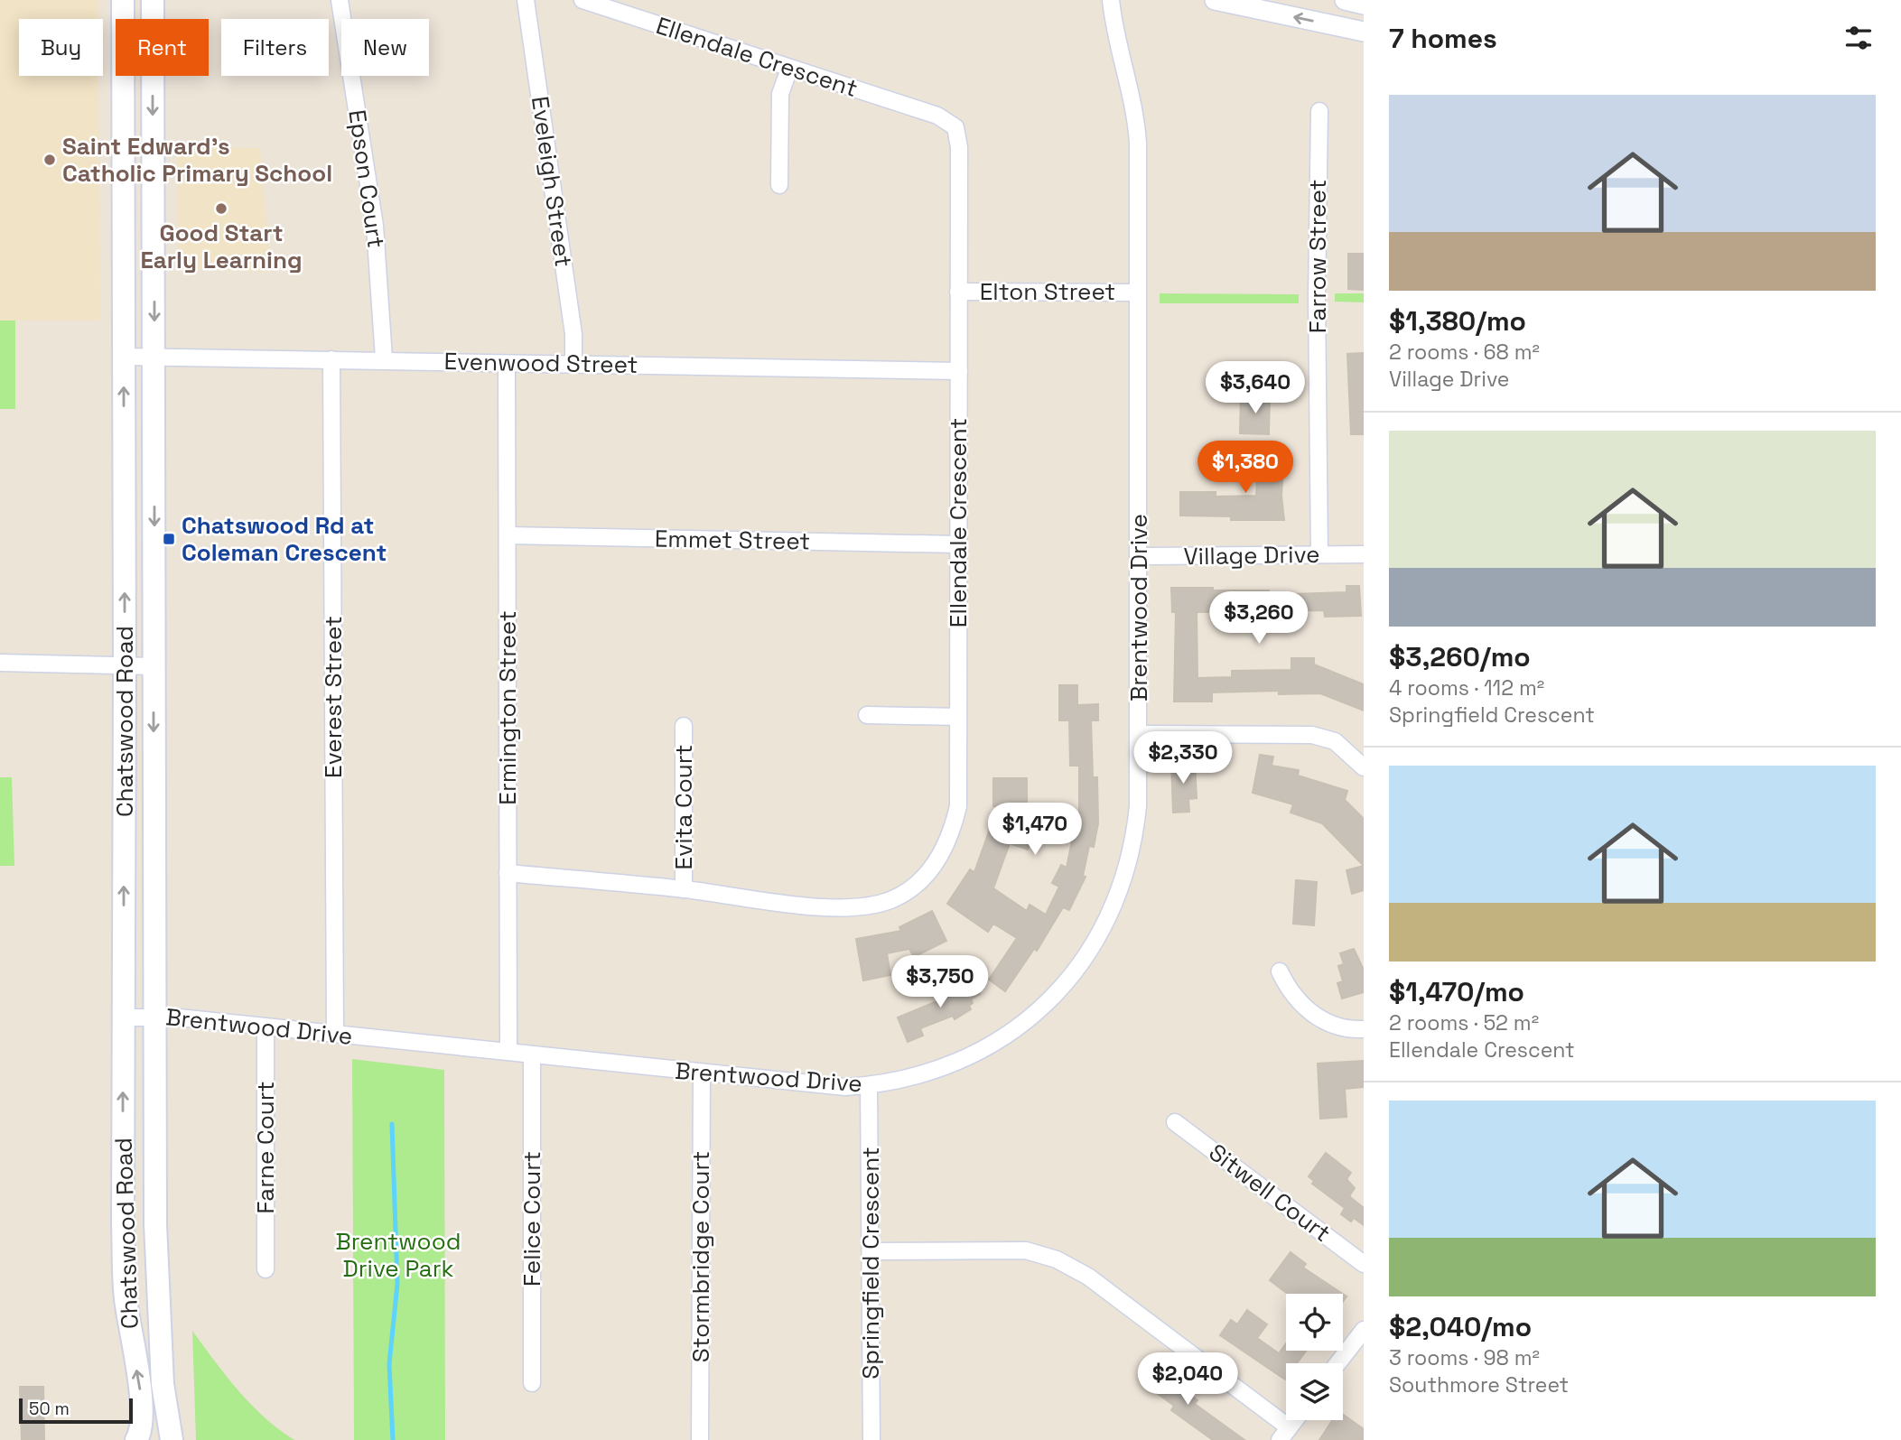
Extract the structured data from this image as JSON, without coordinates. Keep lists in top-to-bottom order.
{
  "streets": {
    "main road": ["Chatswood Road"],
    "street": [
      "Ellendale Crescent",
      "Epson Court",
      "Eveleigh Street",
      "Farrow Street",
      "Elton Street",
      "Evenwood Street",
      "Emmet Street",
      "Village Drive",
      "Brentwood Drive",
      "Everest Street",
      "Ermington Street",
      "Evita Court",
      "Farne Court",
      "Sitwell Court",
      "Felice Court",
      "Stormbridge Court",
      "Springfield Crescent"
    ]
  },
  "crossings": [
    ["Ellendale Crescent", "Elton Street"],
    ["Ellendale Crescent", "Evenwood Street"],
    ["Ellendale Crescent", "Emmet Street"],
    ["Ellendale Crescent", "Ermington Street"],
    ["Ellendale Crescent", "Evita Court"],
    ["Epson Court", "Evenwood Street"],
    ["Eveleigh Street", "Evenwood Street"],
    ["Farrow Street", "Village Drive"],
    ["Elton Street", "Brentwood Drive"],
    ["Evenwood Street", "Everest Street"],
    ["Evenwood Street", "Ermington Street"],
    ["Evenwood Street", "Chatswood Road"],
    ["Emmet Street", "Ermington Street"],
    ["Village Drive", "Brentwood Drive"],
    ["Brentwood Drive", "Everest Street"],
    ["Brentwood Drive", "Ermington Street"],
    ["Brentwood Drive", "Chatswood Road"],
    ["Brentwood Drive", "Farne Court"],
    ["Brentwood Drive", "Felice Court"],
    ["Brentwood Drive", "Stormbridge Court"],
    ["Brentwood Drive", "Springfield Crescent"]
  ],
  "parks": ["Brentwood Drive Park"],
  "places": {
    "other": ["Saint Edward's Catholic Primary School", "Good Start Early Learning"],
    "transit": ["Chatswood Rd at Coleman Crescent"]
  },
  "scale_bar": "50 m",
  "page": {
    "heading": "7 homes",
    "chip": [
      "Buy",
      "Rent",
      "Filters",
      "New"
    ],
    "list": [
      {
        "name": "$1,380/mo",
        "note": "2 rooms · 68 m² · Village Drive"
      },
      {
        "name": "$3,260/mo",
        "note": "4 rooms · 112 m² · Springfield Crescent"
      },
      {
        "name": "$1,470/mo",
        "note": "2 rooms · 52 m² · Ellendale Crescent"
      },
      {
        "name": "$2,040/mo",
        "note": "3 rooms · 98 m² · Southmore Street"
      }
    ],
    "price": [
      "$3,640",
      "$1,380",
      "$3,260",
      "$2,330",
      "$1,470",
      "$3,750",
      "$2,040"
    ],
    "scale": "50 m"
  }
}
